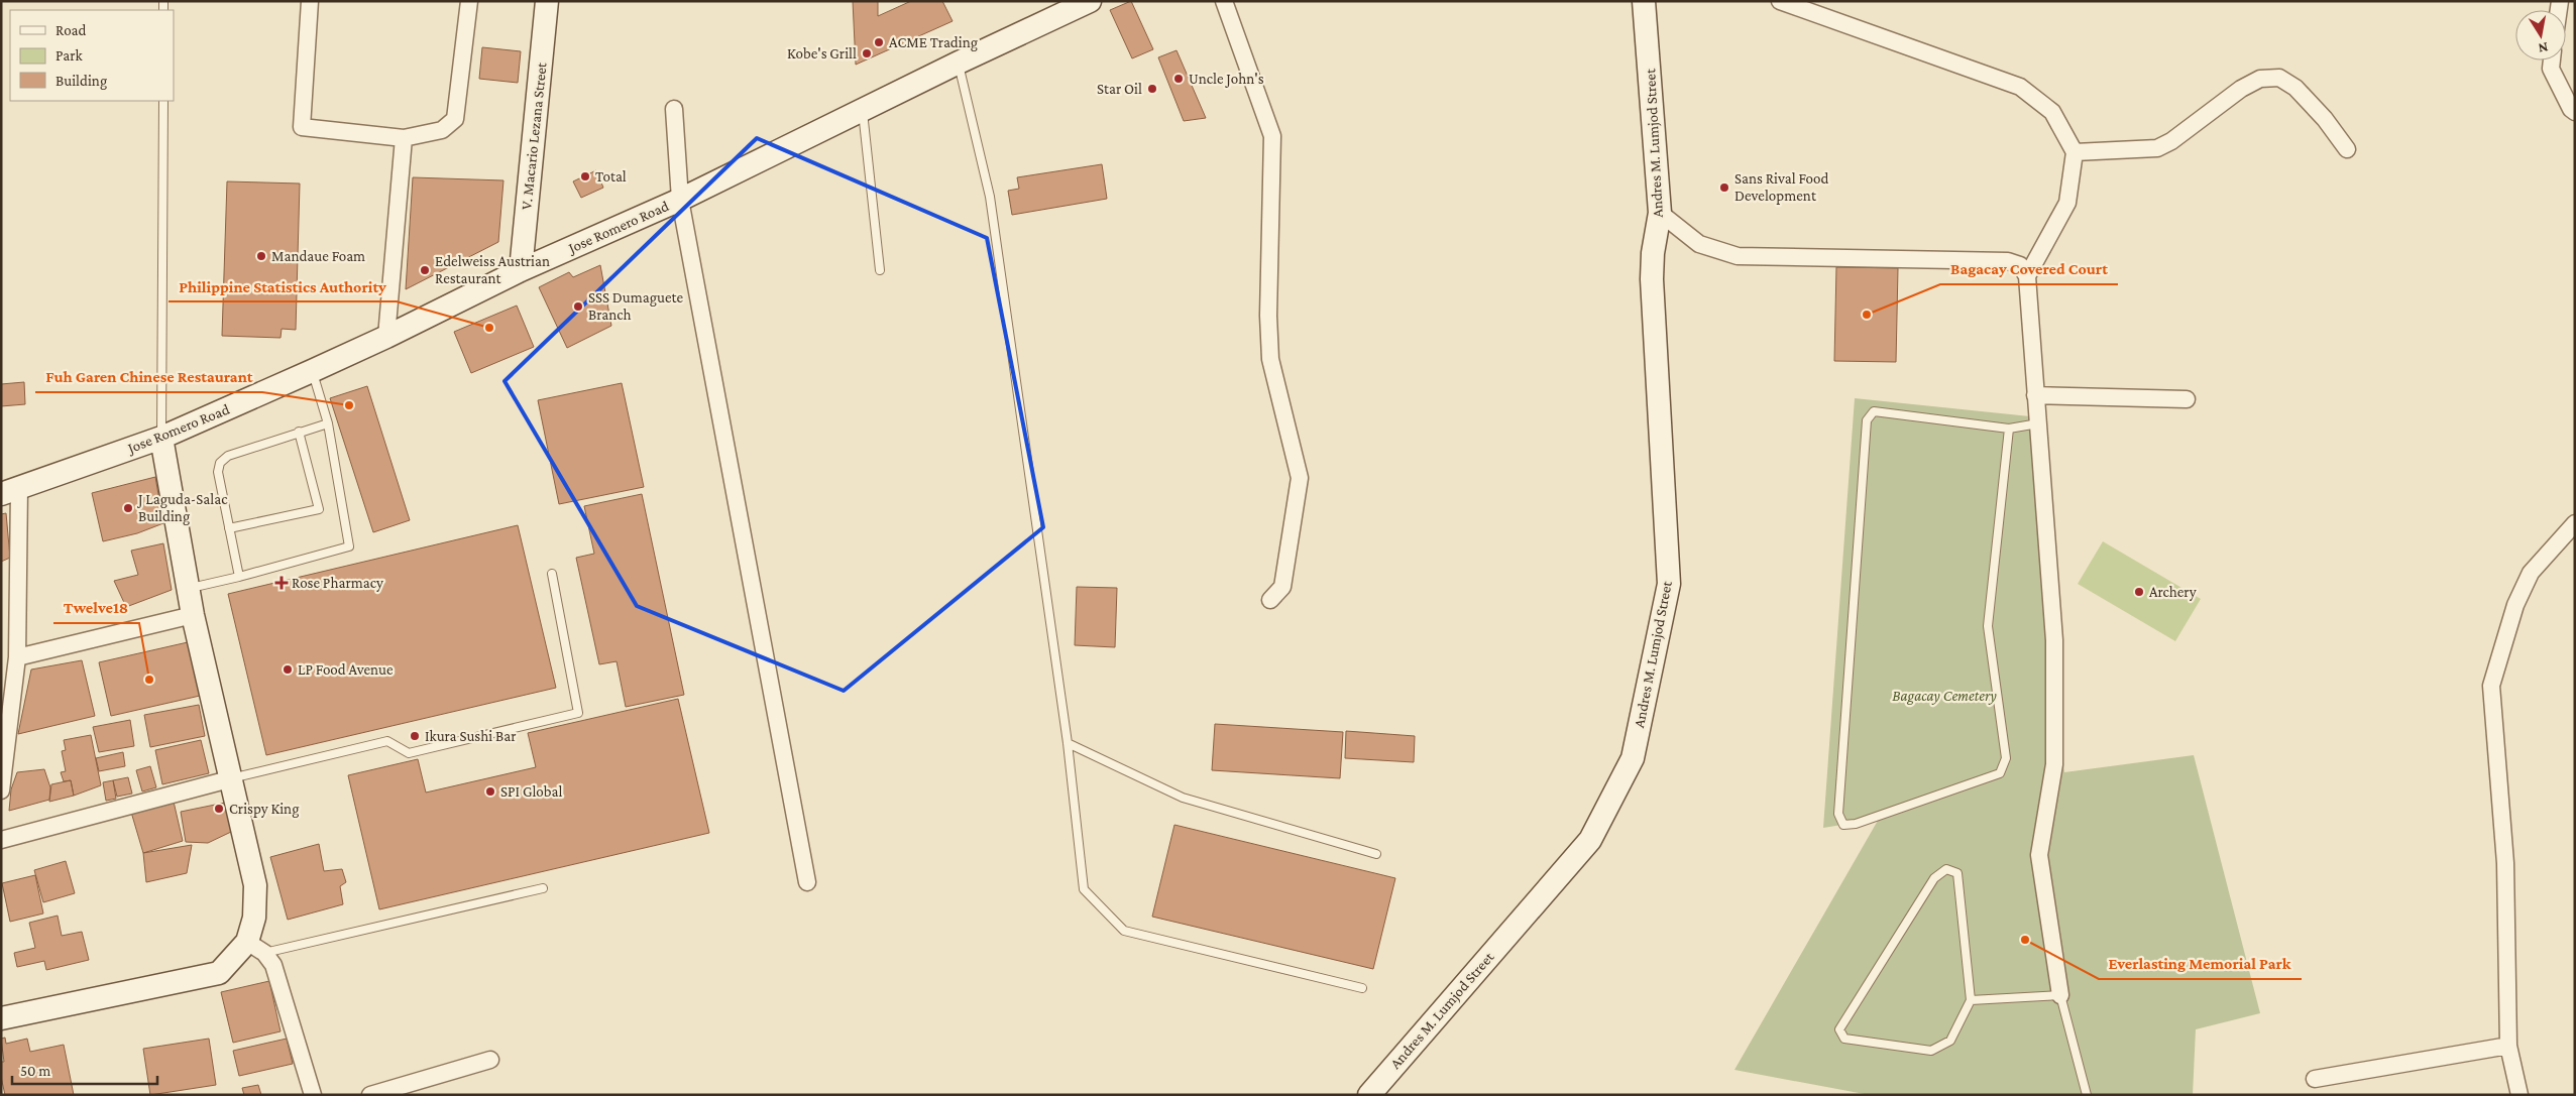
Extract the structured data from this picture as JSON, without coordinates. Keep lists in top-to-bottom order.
{
  "streets": {
    "main road": ["V. Macario Lezana Street", "Andres M. Lumjod Street", "Jose Romero Road"]
  },
  "crossings": [
    ["V. Macario Lezana Street", "Jose Romero Road"]
  ],
  "parks": ["Bagacay Cemetery"],
  "places": {
    "other": [
      "ACME Trading",
      "Kobe's Grill",
      "Uncle John's",
      "Star Oil",
      "Total",
      "Sans Rival Food Development",
      "Mandaue Foam",
      "Edelweiss Austrian Restaurant",
      "SSS Dumaguete Branch",
      "Bagacay Covered Court",
      "Philippine Statistics Authority",
      "Fuh Garen Chinese Restaurant",
      "J Laguda-Salac Building",
      "Archery",
      "LP Food Avenue",
      "Twelve18",
      "Ikura Sushi Bar",
      "SPI Global",
      "Crispy King",
      "Everlasting Memorial Park"
    ],
    "health": ["Rose Pharmacy"]
  },
  "legend": ["Road", "Park", "Building"],
  "scale_bar": "50 m",
  "north": "bottom"
}
